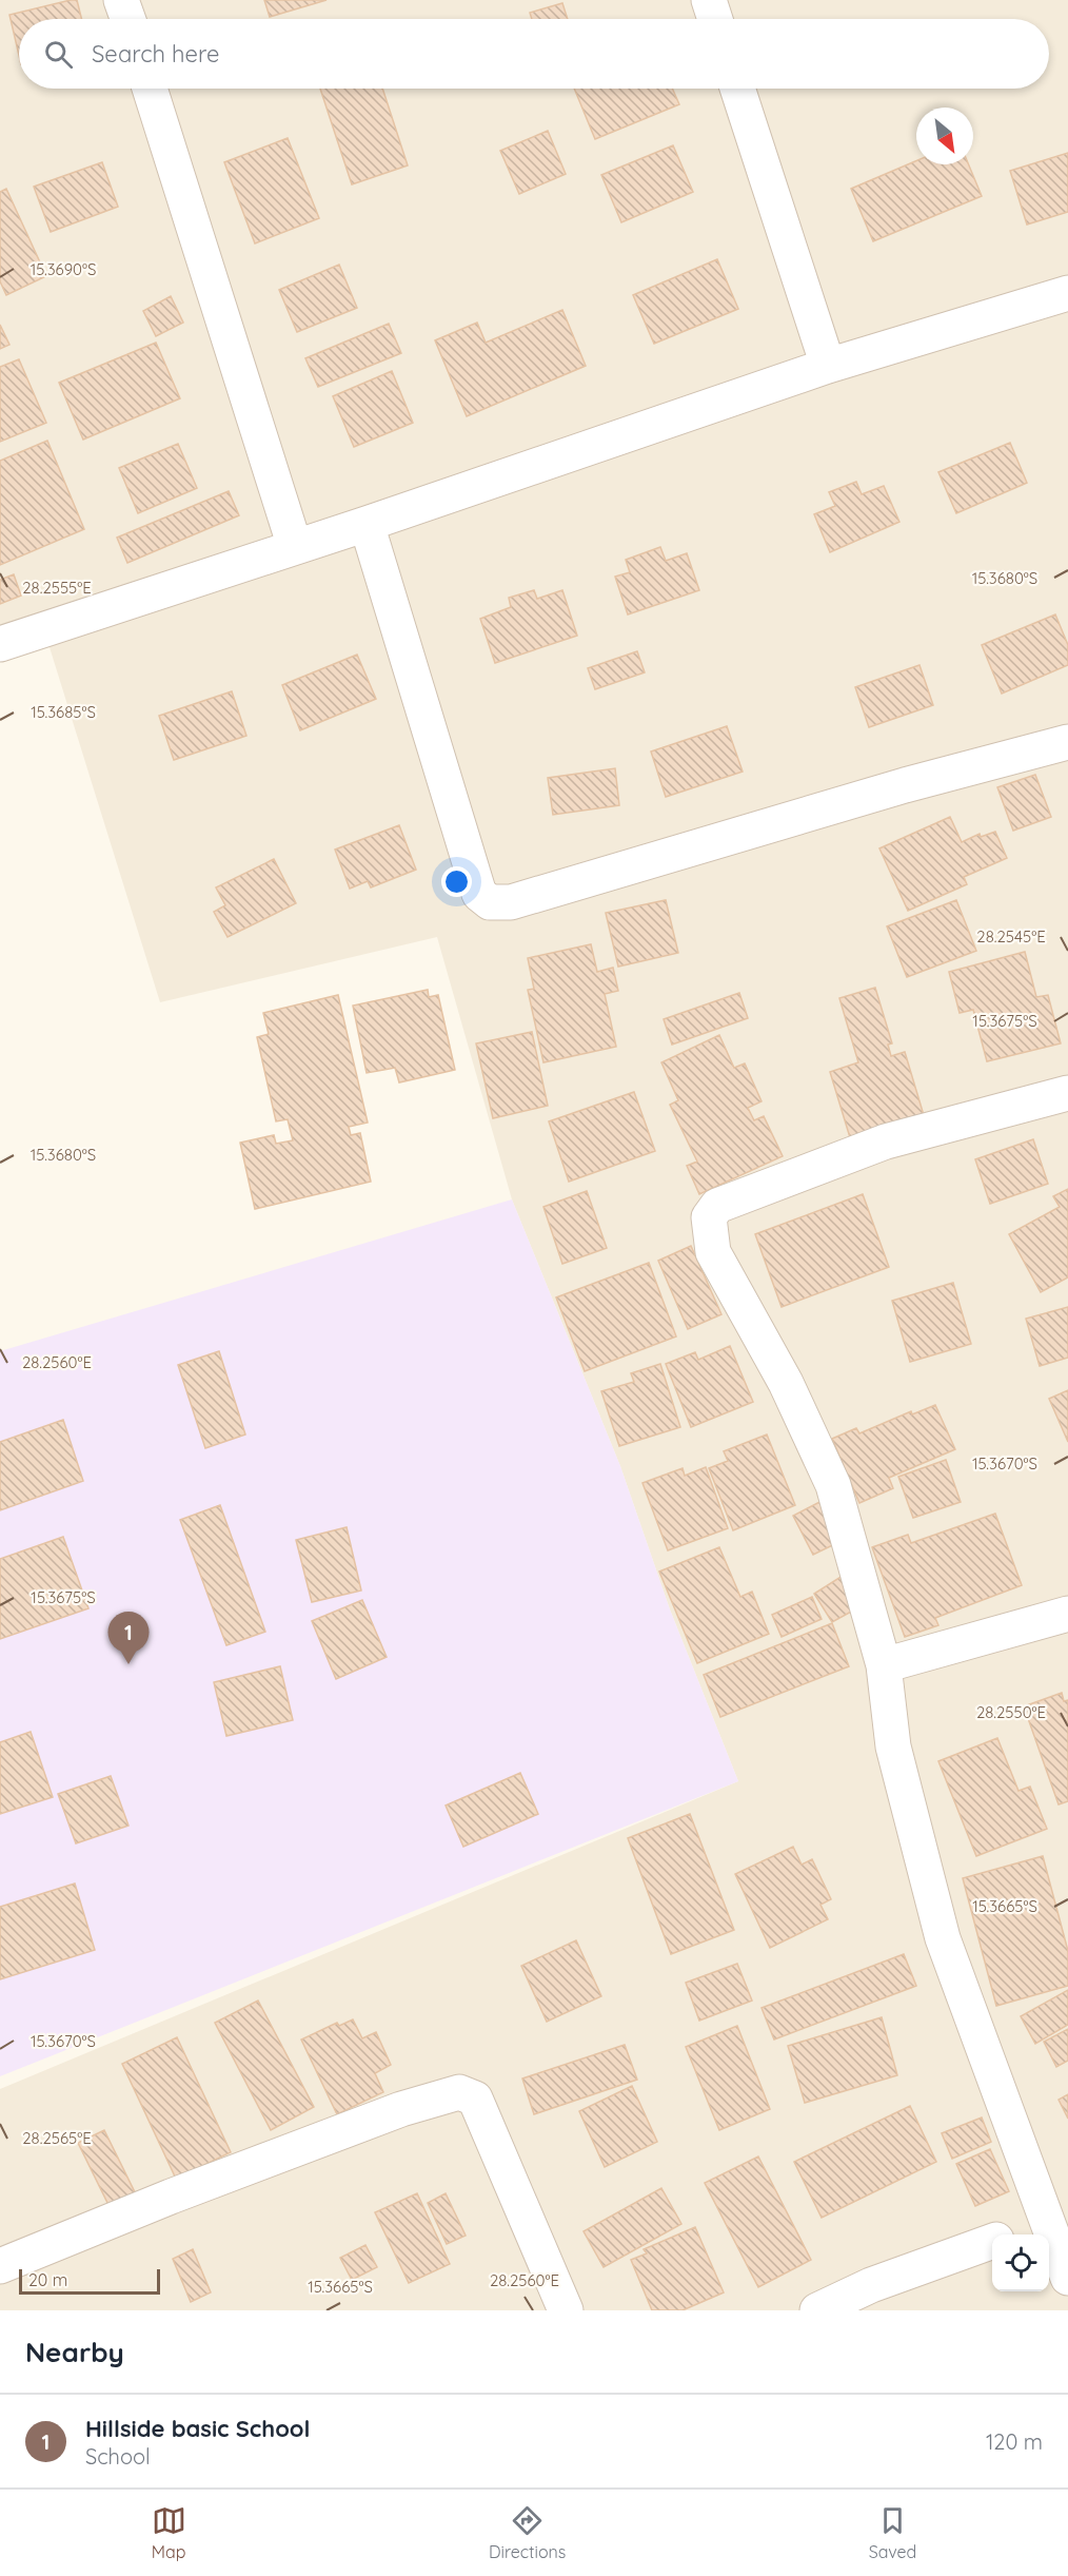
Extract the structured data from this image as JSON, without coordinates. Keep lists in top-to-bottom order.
{
  "scale_bar": "20 m",
  "north": "bottom right",
  "page": {
    "search": "Search here",
    "pins": "1",
    "scale": "20 m",
    "heading": "Nearby",
    "list": [
      {
        "mark": "1",
        "name": "Hillside basic School",
        "note": "School",
        "value": "120 m"
      }
    ],
    "nav": ["Map", "Directions", "Saved"]
  },
  "coordinates": [
    "15.3690°S",
    "15.3680°S",
    "28.2555°E",
    "15.3685°S",
    "28.2545°E",
    "15.3675°S",
    "28.2560°E",
    "15.3670°S",
    "28.2550°E",
    "15.3665°S",
    "28.2565°E"
  ]
}
